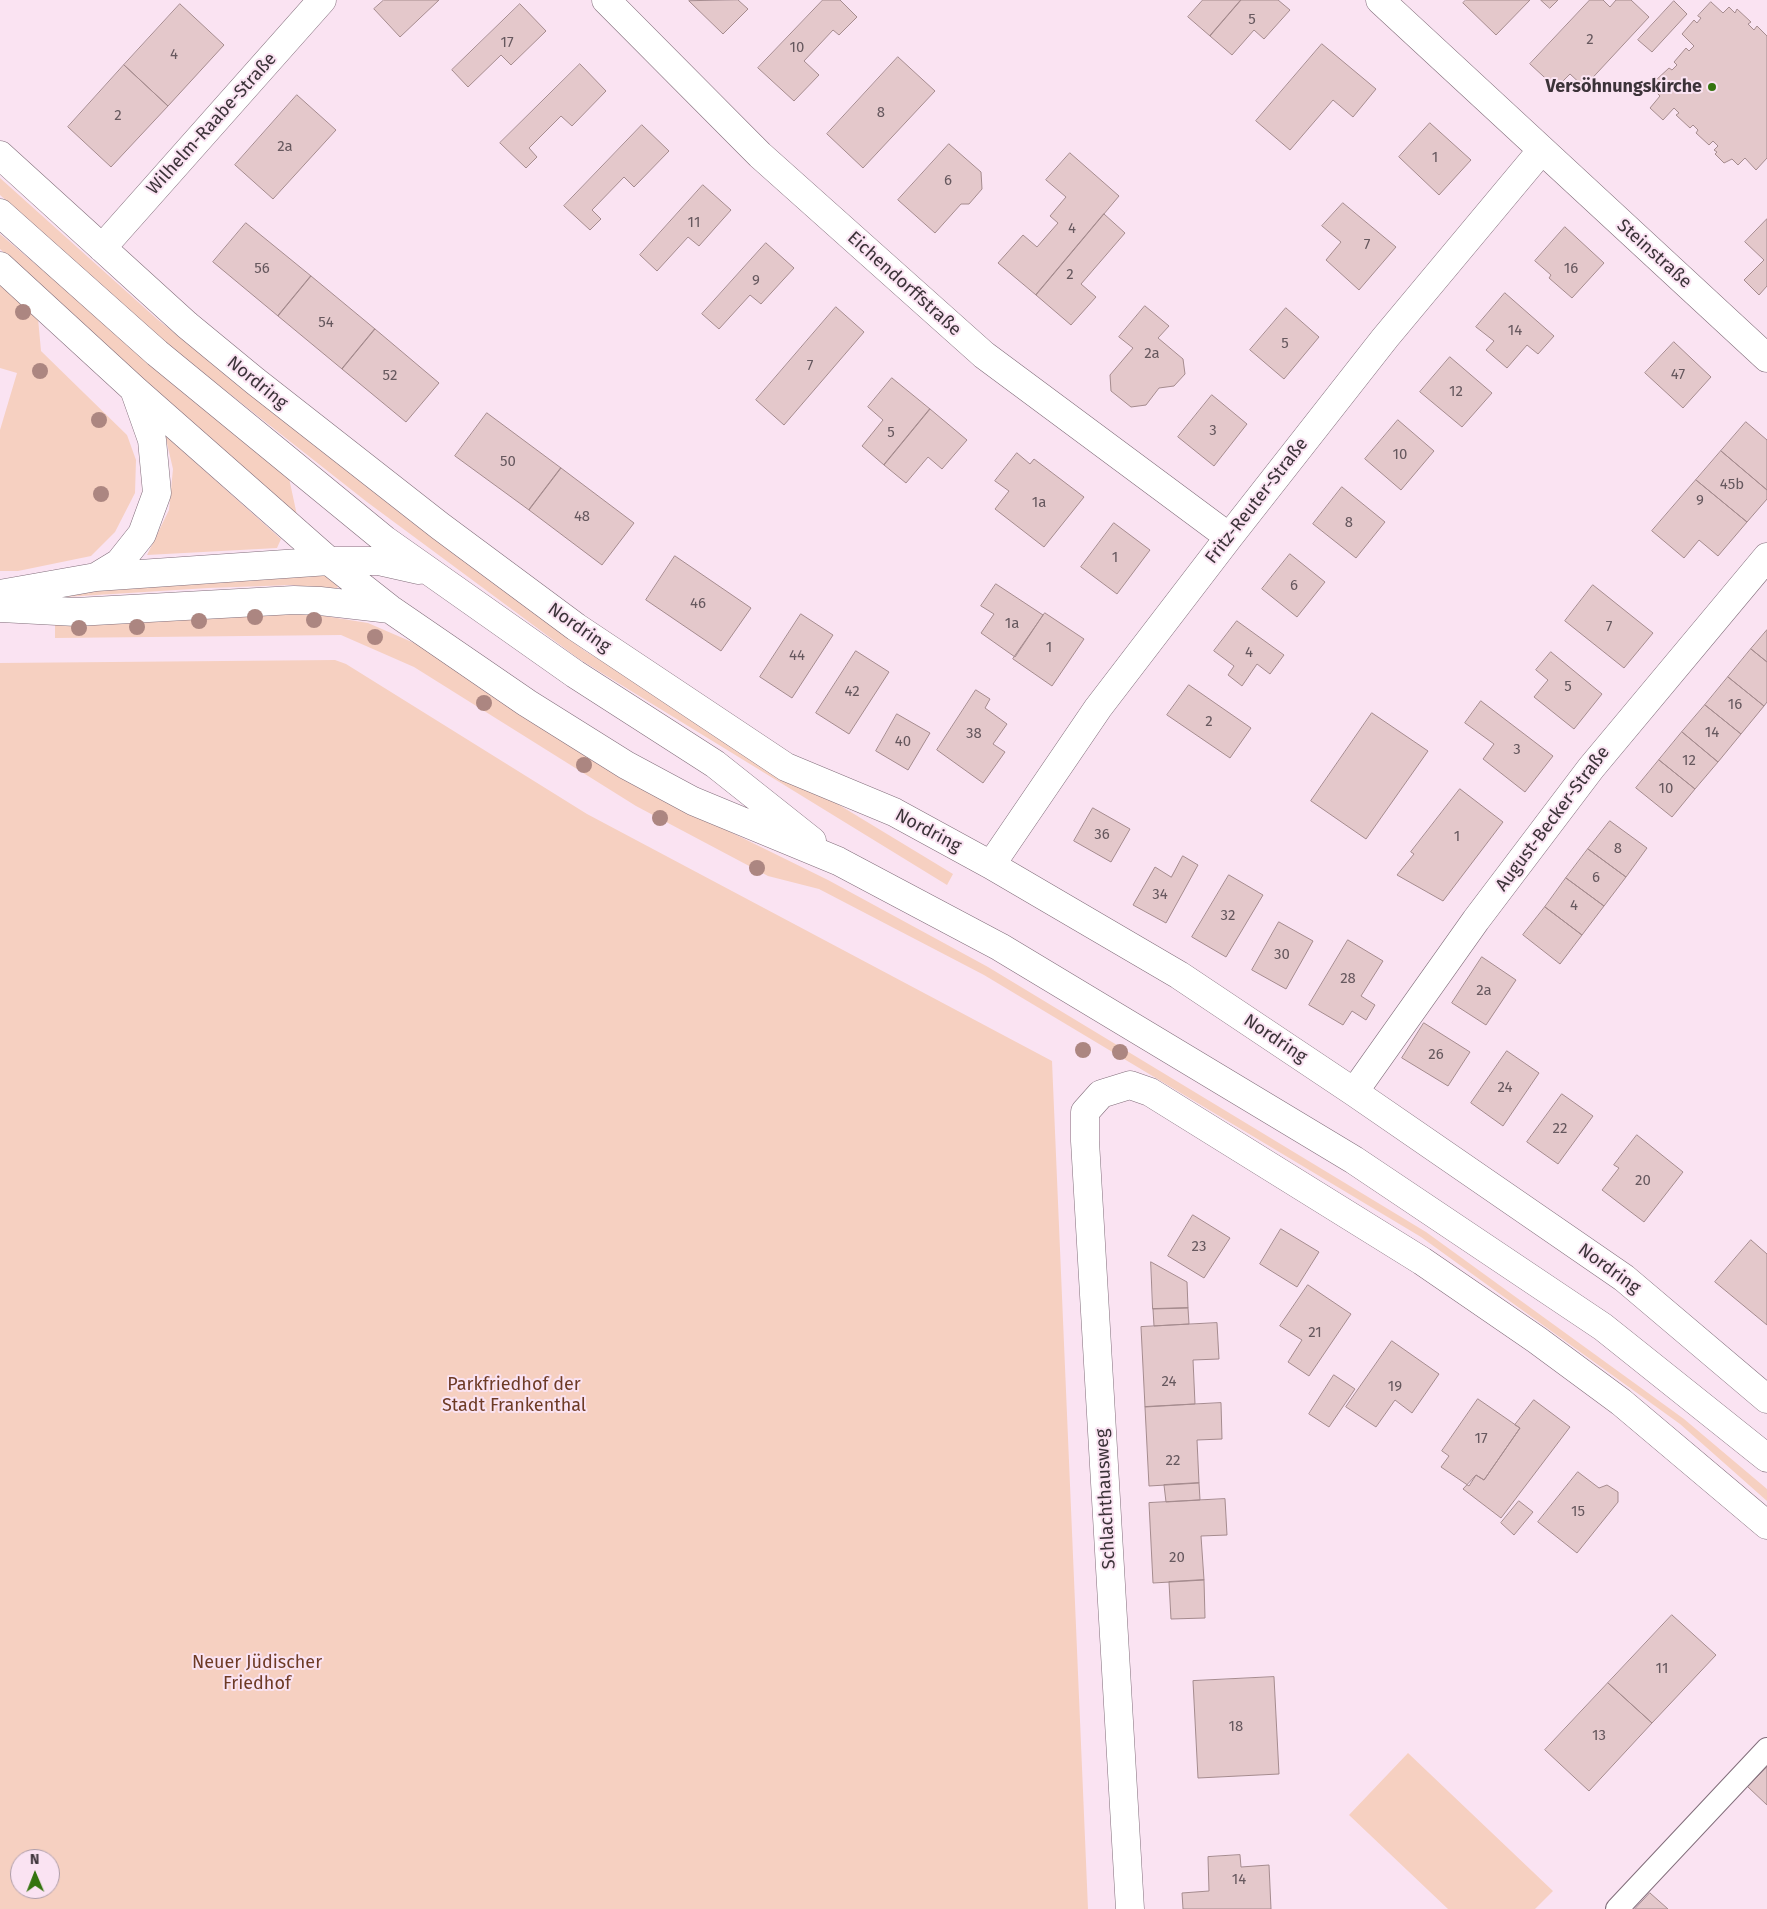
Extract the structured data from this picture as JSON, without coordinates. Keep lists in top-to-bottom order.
{
  "streets": {
    "street": [
      "Wilhelm-Raabe-Straße",
      "Steinstraße",
      "Eichendorffstraße",
      "Nordring",
      "Fritz-Reuter-Straße",
      "August-Becker-Straße",
      "Schlachthausweg"
    ]
  },
  "crossings": [
    ["Wilhelm-Raabe-Straße", "Nordring"],
    ["Steinstraße", "Fritz-Reuter-Straße"],
    ["Eichendorffstraße", "Fritz-Reuter-Straße"],
    ["Nordring", "Fritz-Reuter-Straße"],
    ["Nordring", "August-Becker-Straße"]
  ],
  "parks": ["Parkfriedhof der Stadt Frankenthal", "Neuer Jüdischer Friedhof"],
  "places": ["Versöhnungskirche"],
  "house_numbers": [
    "5",
    "2",
    "17",
    "10",
    "4",
    "8",
    "2",
    "2a",
    "1",
    "6",
    "11",
    "4",
    "7",
    "56",
    "16",
    "2",
    "9",
    "54",
    "14",
    "5",
    "2a",
    "7",
    "47",
    "52",
    "12",
    "3",
    "5",
    "10",
    "50",
    "45b",
    "9",
    "1a",
    "48",
    "8",
    "1",
    "6",
    "46",
    "1a",
    "7",
    "1",
    "4",
    "44",
    "5",
    "42",
    "16",
    "2",
    "14",
    "38",
    "40",
    "3",
    "12",
    "10",
    "36",
    "1",
    "8",
    "6",
    "34",
    "4",
    "32",
    "30",
    "28",
    "2a",
    "26",
    "24",
    "22",
    "20",
    "23",
    "21",
    "24",
    "19",
    "17",
    "22",
    "15",
    "20",
    "11",
    "18",
    "13",
    "14"
  ],
  "north": "top"
}
